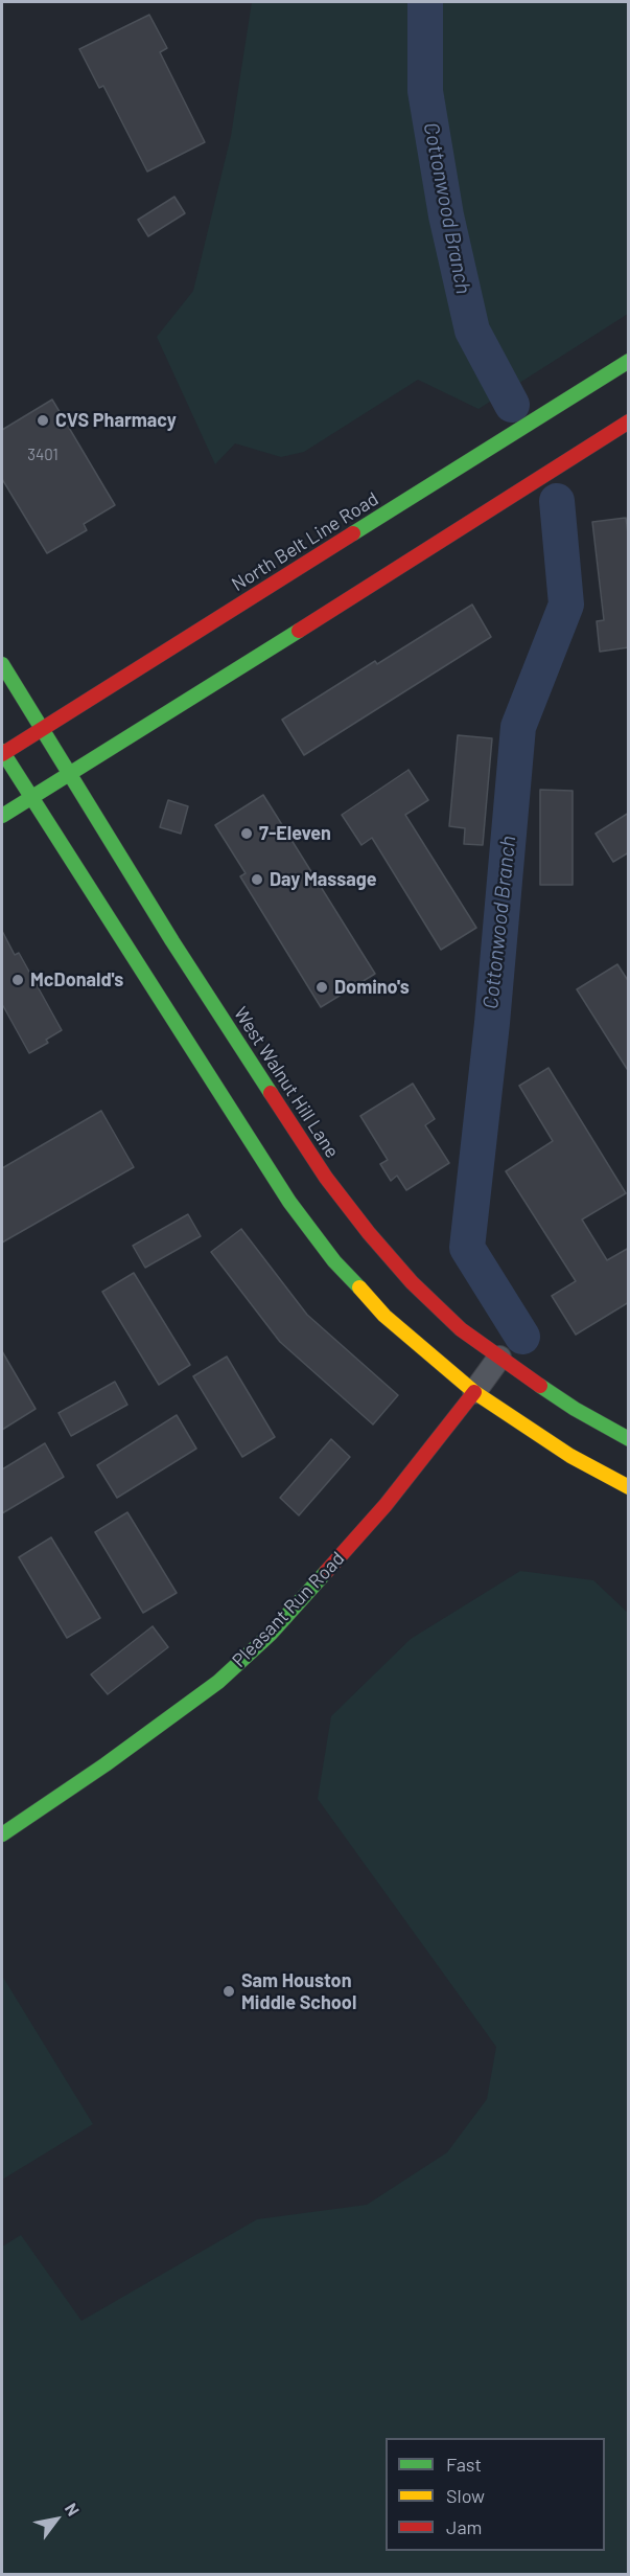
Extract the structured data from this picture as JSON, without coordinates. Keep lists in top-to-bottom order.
{
  "streets": {
    "main road": ["North Belt Line Road", "West Walnut Hill Lane", "Pleasant Run Road"]
  },
  "crossings": [
    ["North Belt Line Road", "West Walnut Hill Lane"],
    ["West Walnut Hill Lane", "Pleasant Run Road"]
  ],
  "water": ["Cottonwood Branch"],
  "places": [
    "CVS Pharmacy",
    "7-Eleven",
    "Day Massage",
    "McDonald's",
    "Domino's",
    "Sam Houston Middle School"
  ],
  "house_numbers": ["3401"],
  "legend": ["Fast", "Slow", "Jam"],
  "north": "top right"
}
